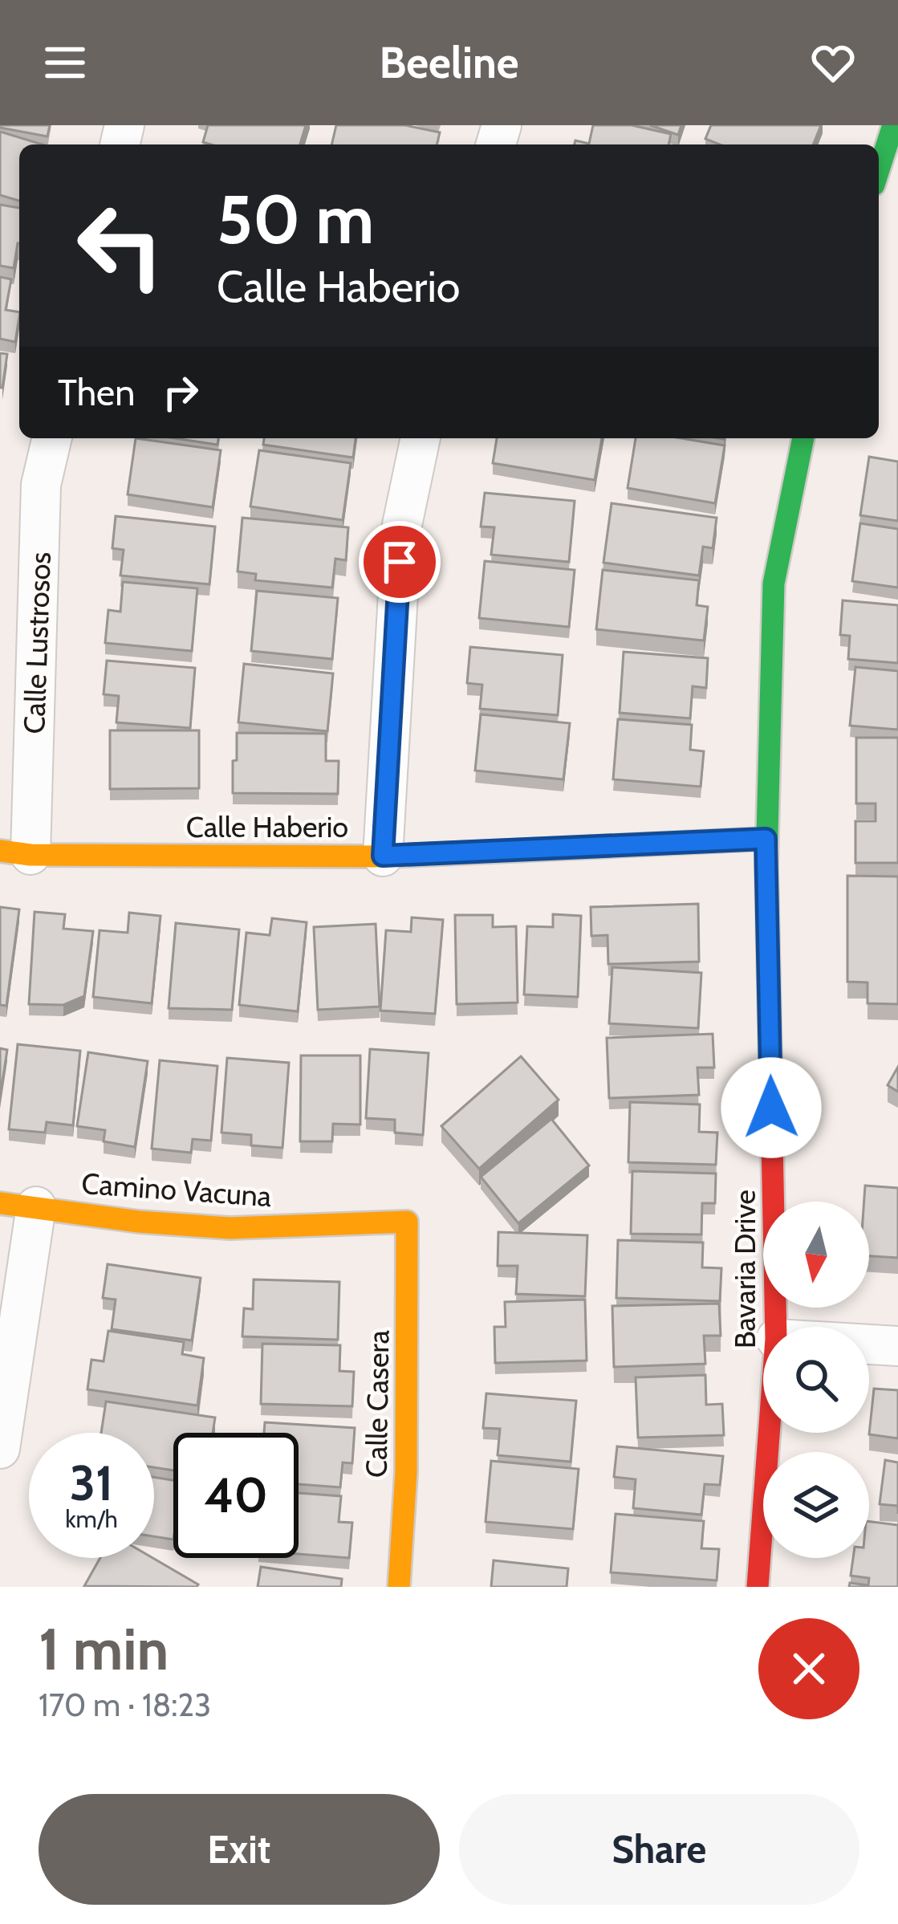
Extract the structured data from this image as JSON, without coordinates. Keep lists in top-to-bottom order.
{
  "streets": {
    "street": [
      "Calle Lustrosos",
      "Calle Haberio",
      "Camino Vacuna",
      "Bavaria Drive",
      "Calle Casera"
    ]
  },
  "crossings": [
    ["Calle Lustrosos", "Calle Haberio"],
    ["Calle Haberio", "Bavaria Drive"],
    ["Camino Vacuna", "Calle Casera"]
  ],
  "north": "bottom",
  "page": {
    "header": "Beeline",
    "turn": ["50 m", "Calle Haberio"],
    "then": "Then",
    "speed": "31 km/h",
    "limit": "40",
    "heading": ["1 min", "170 m · 18:23"],
    "buttons": ["Exit", "Share"]
  }
}
